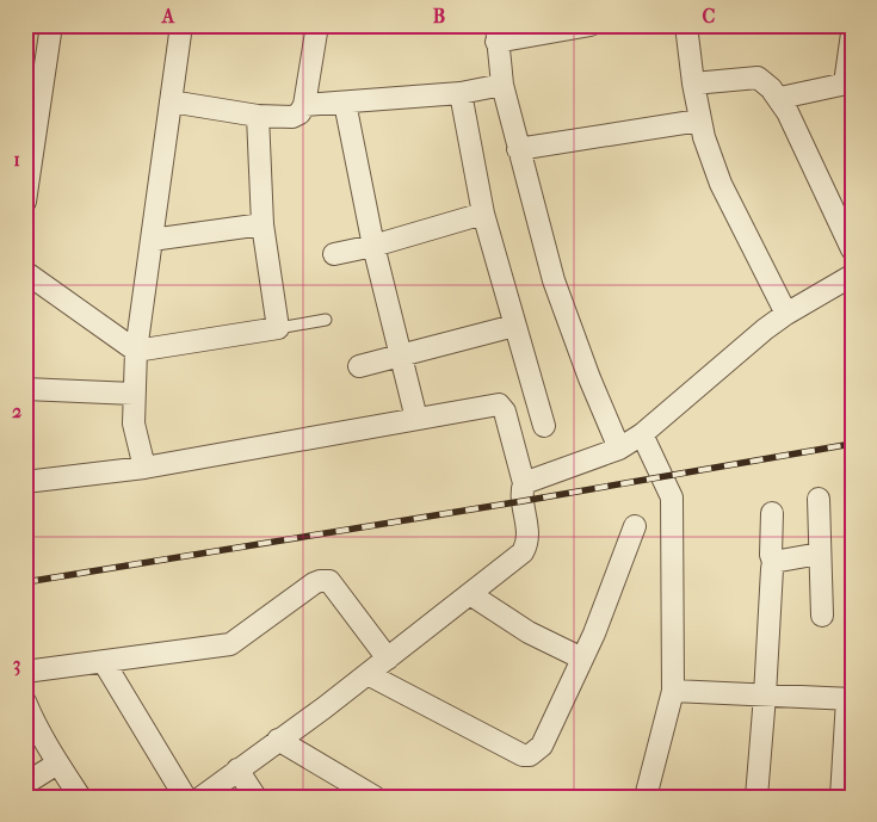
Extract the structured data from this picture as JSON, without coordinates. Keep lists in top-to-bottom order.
{
  "grid": {
    "columns": ["A", "B", "C"],
    "rows": ["1", "2", "3"]
  }
}
